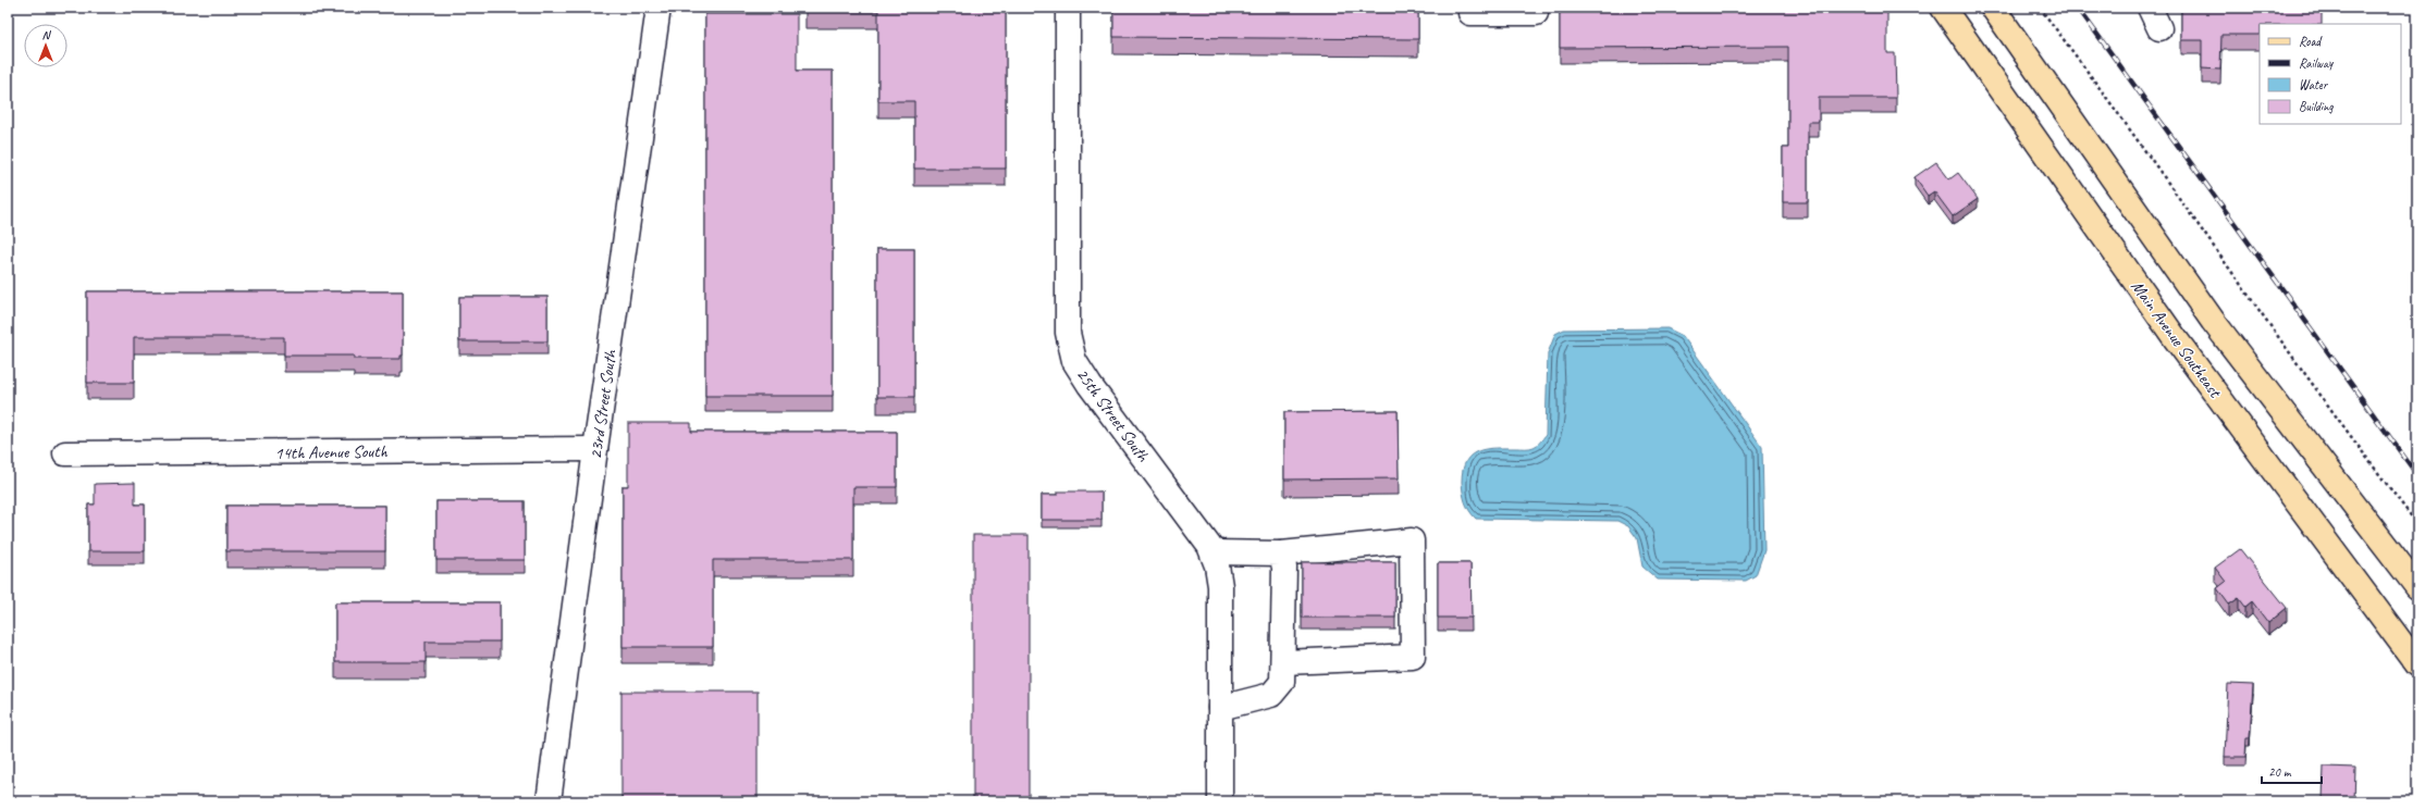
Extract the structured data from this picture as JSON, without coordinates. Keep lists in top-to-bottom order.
{
  "streets": {
    "main road": ["Main Avenue Southeast"],
    "street": ["23rd Street South", "25th Street South", "14th Avenue South"]
  },
  "crossings": [
    ["23rd Street South", "14th Avenue South"]
  ],
  "legend": [
    "Road",
    "Railway",
    "Water",
    "Building"
  ],
  "scale_bar": "20 m",
  "north": "top"
}
